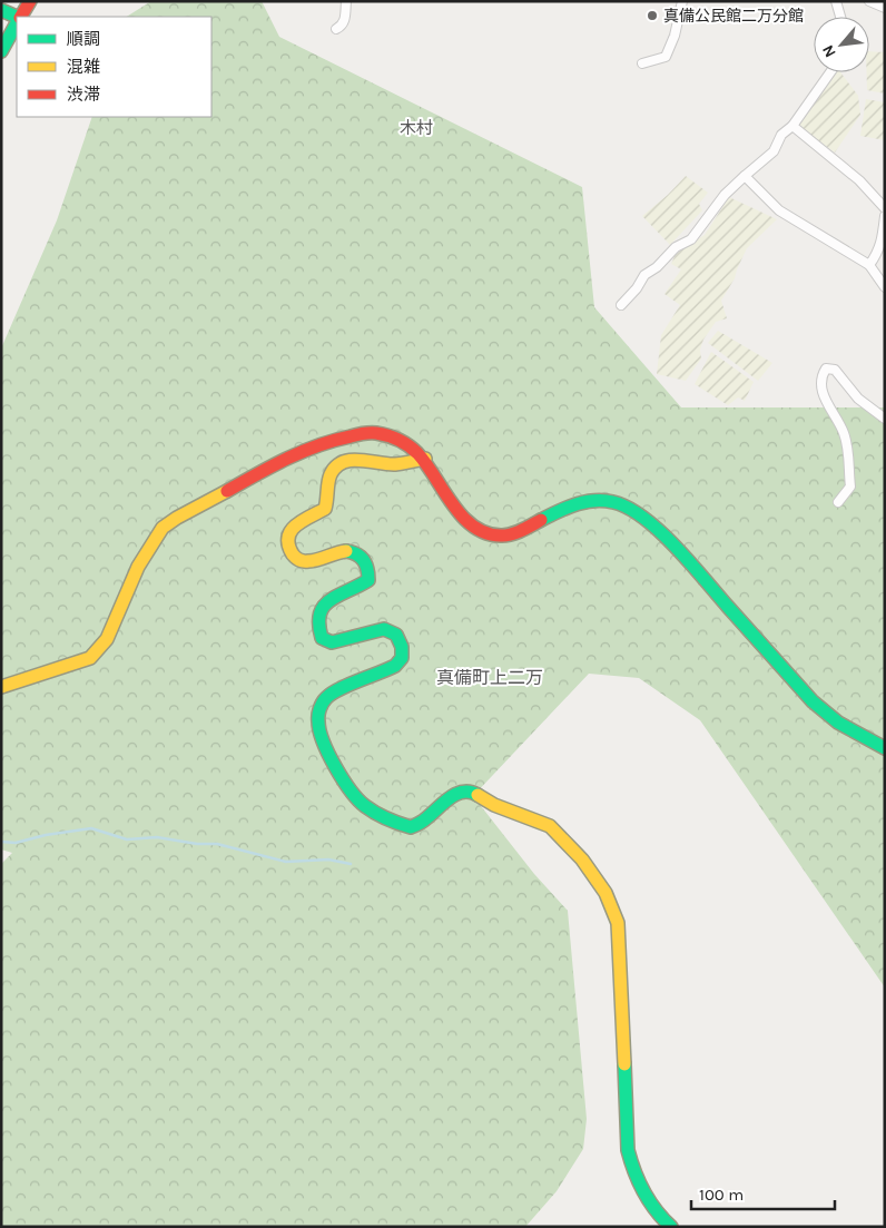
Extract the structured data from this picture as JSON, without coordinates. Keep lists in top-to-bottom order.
{
  "districts": ["木村", "真備町上二万"],
  "places": ["真備公民館二万分館"],
  "legend": ["順調", "混雑", "渋滞"],
  "scale_bar": "100 m",
  "north": "bottom left"
}
